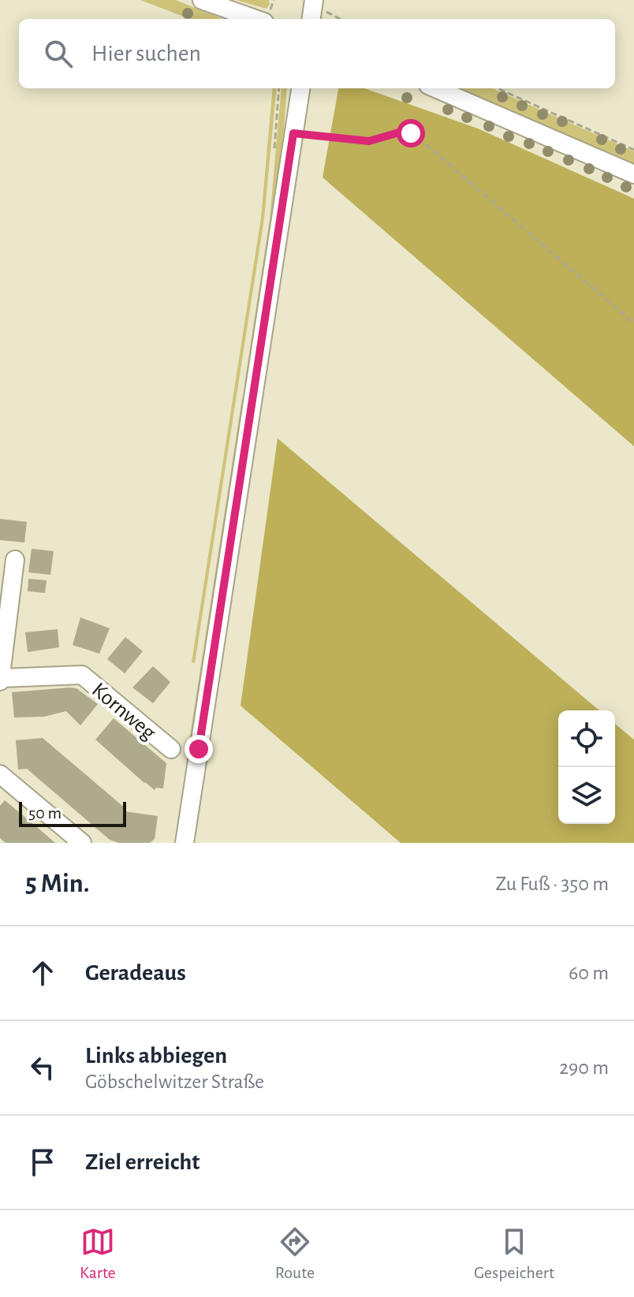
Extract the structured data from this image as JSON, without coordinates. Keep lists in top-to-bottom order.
{
  "streets": {
    "street": ["Kornweg"]
  },
  "scale_bar": "50 m",
  "page": {
    "search": "Hier suchen",
    "scale": "50 m",
    "heading": ["5 Min.", "Zu Fuß · 350 m"],
    "list": [
      ["Geradeaus", "60 m"],
      ["Links abbiegen", "Göbschelwitzer Straße", "290 m"],
      "Ziel erreicht"
    ],
    "nav": ["Karte", "Route", "Gespeichert"]
  }
}
